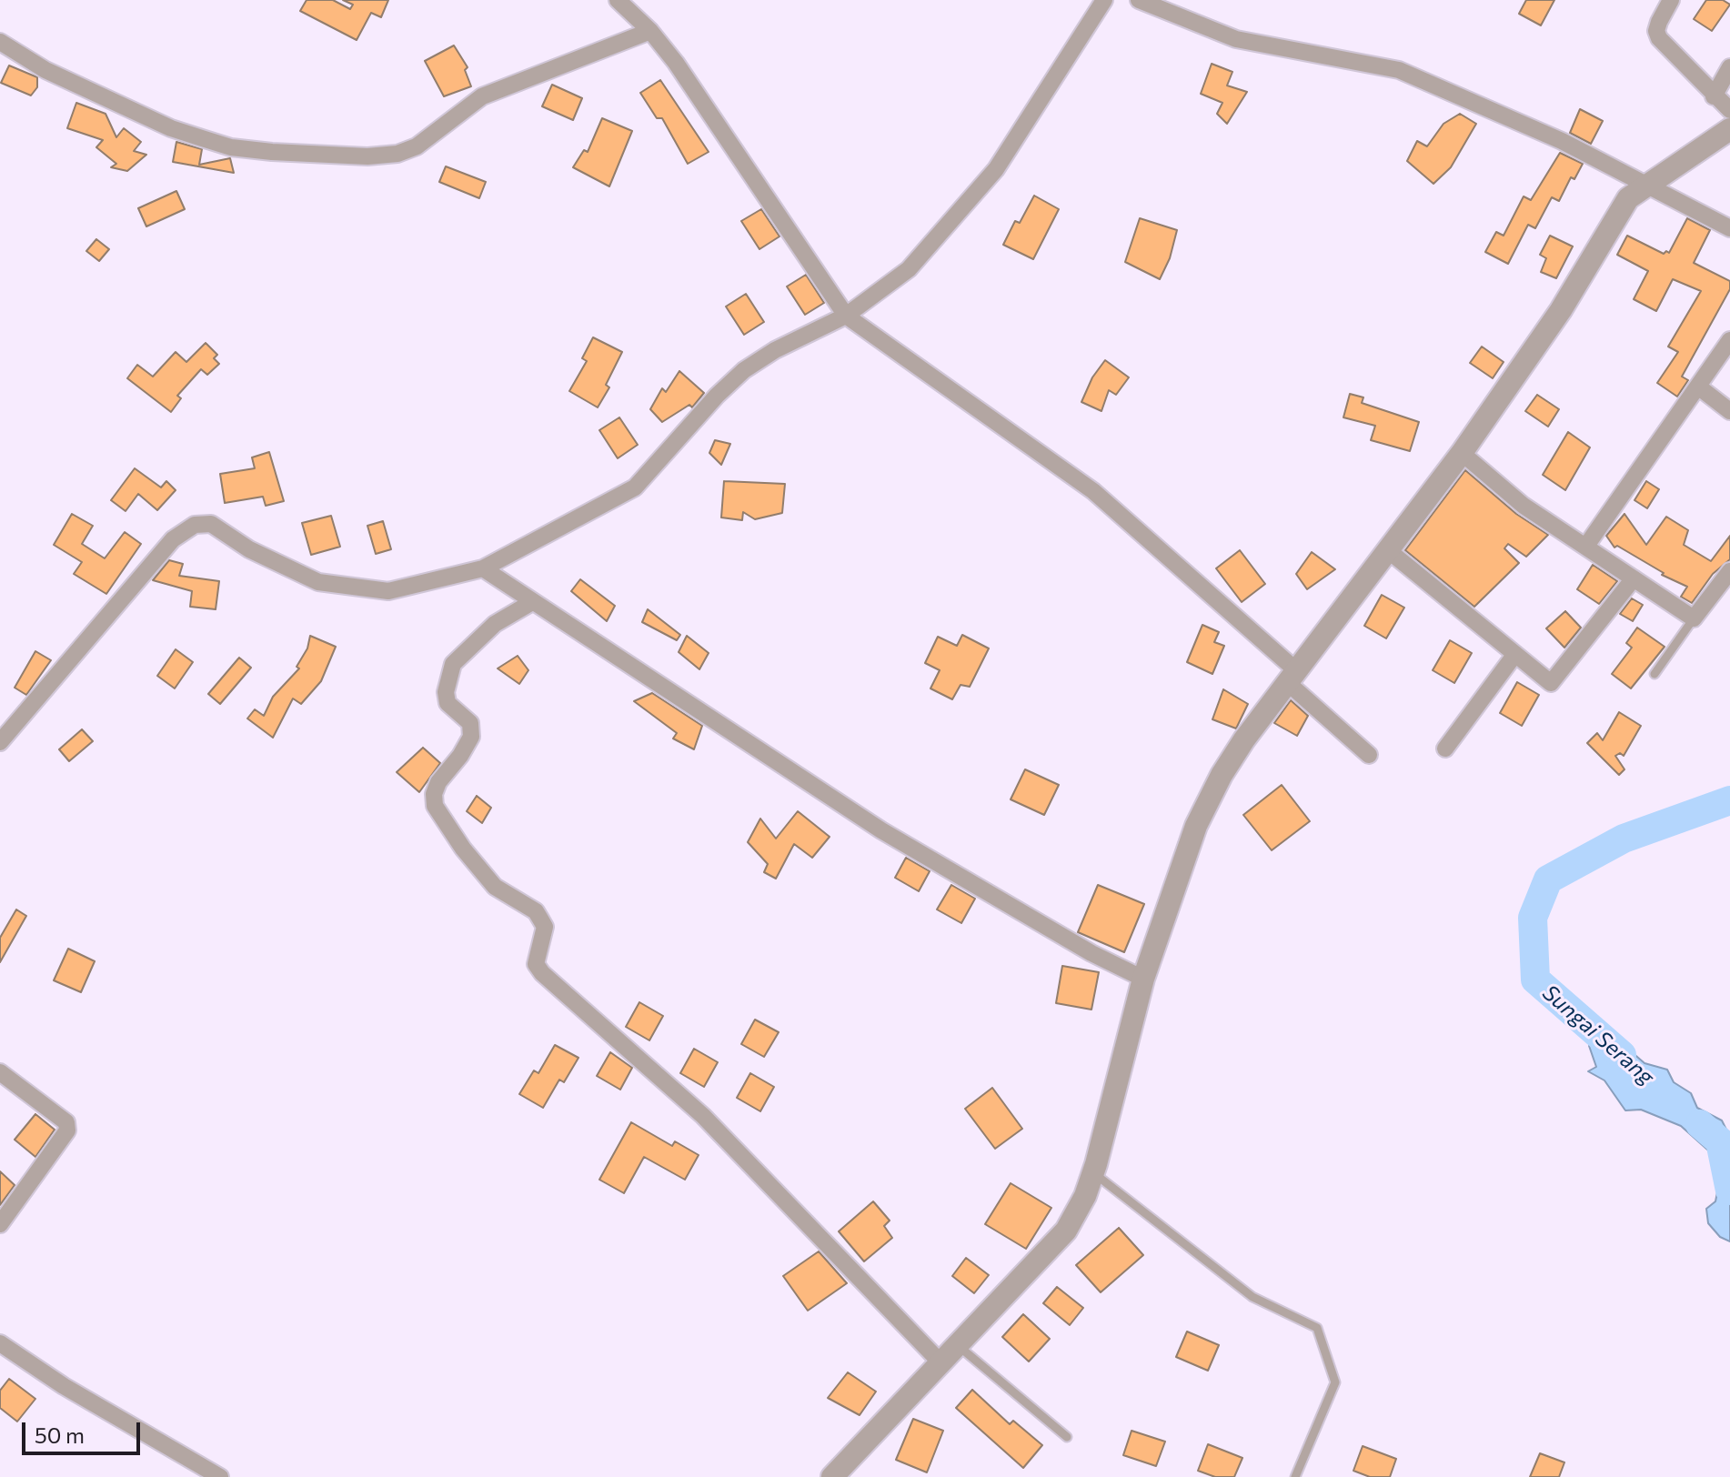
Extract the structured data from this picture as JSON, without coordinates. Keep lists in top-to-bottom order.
{
  "water": ["Sungai Serang"],
  "scale_bar": "50 m"
}
